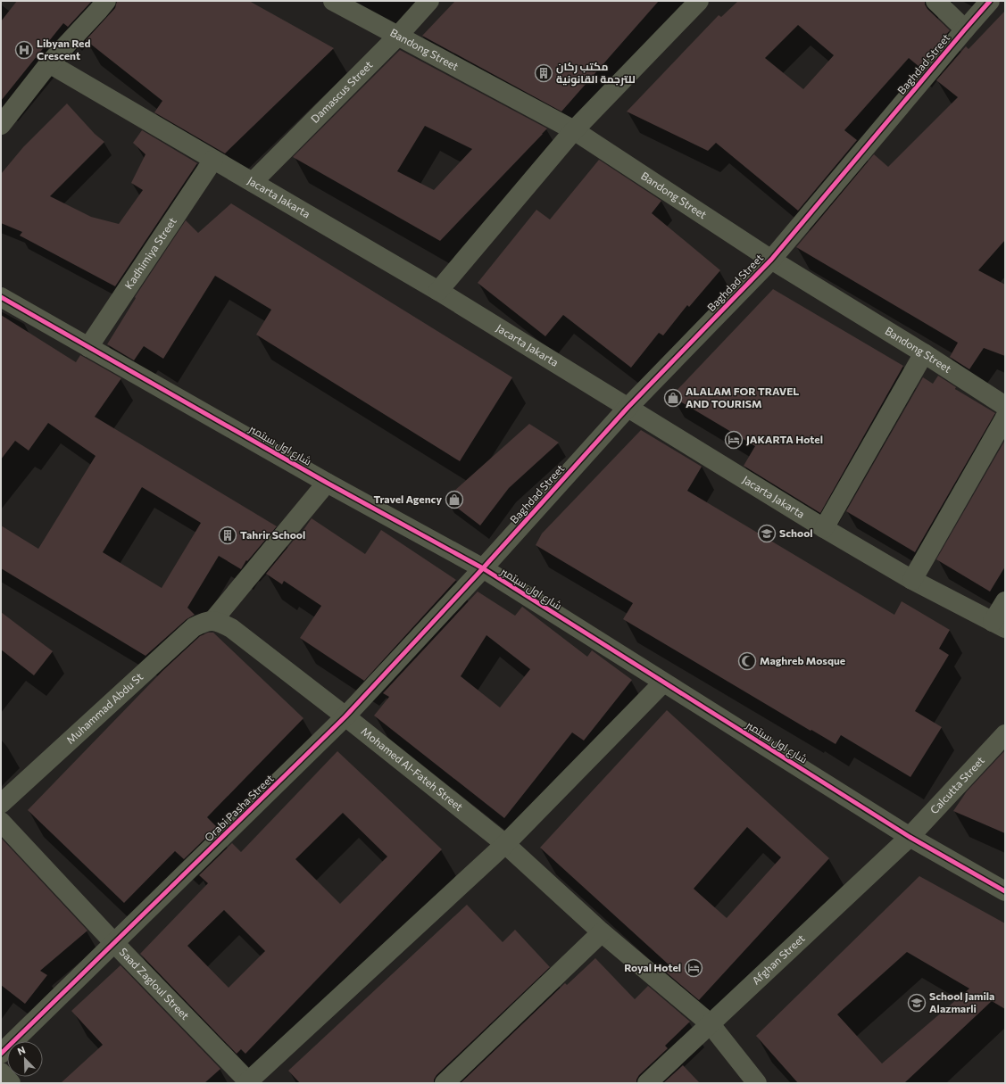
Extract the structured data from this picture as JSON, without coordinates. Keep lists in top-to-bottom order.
{
  "streets": {
    "street": [
      "Bandong Street",
      "Baghdad Street",
      "Damascus Street",
      "Jacarta Jakarta",
      "Kadhimiya Street",
      "شارع اول سبتمبر",
      "Muhammad Abdu St",
      "Mohamed Al-Fateh Street",
      "Calcutta Street",
      "Orabi Pasha Street",
      "Afghan Street",
      "Saad Zagloul Street"
    ]
  },
  "crossings": [
    ["Bandong Street", "Baghdad Street"],
    ["Bandong Street", "Damascus Street"],
    ["Baghdad Street", "Jacarta Jakarta"],
    ["Baghdad Street", "شارع اول سبتمبر"],
    ["Baghdad Street", "Orabi Pasha Street"],
    ["Damascus Street", "Jacarta Jakarta"],
    ["Jacarta Jakarta", "Kadhimiya Street"],
    ["Kadhimiya Street", "شارع اول سبتمبر"],
    ["شارع اول سبتمبر", "Calcutta Street"],
    ["شارع اول سبتمبر", "Orabi Pasha Street"],
    ["شارع اول سبتمبر", "Afghan Street"],
    ["Muhammad Abdu St", "Mohamed Al-Fateh Street"],
    ["Mohamed Al-Fateh Street", "Orabi Pasha Street"],
    ["Mohamed Al-Fateh Street", "Afghan Street"],
    ["Calcutta Street", "Afghan Street"],
    ["Orabi Pasha Street", "Saad Zagloul Street"]
  ],
  "places": {
    "hospital": ["Libyan Red Crescent"],
    "building": ["مكتب ركان للترجمة القانونية", "Tahrir School"],
    "shop": ["ALALAM FOR TRAVEL AND TOURISM", "Travel Agency"],
    "hotel": ["JAKARTA Hotel", "Royal Hotel"],
    "school or university": ["School", "School Jamila Alazmarli"],
    "mosque": ["Maghreb Mosque"]
  },
  "north": "top left"
}
